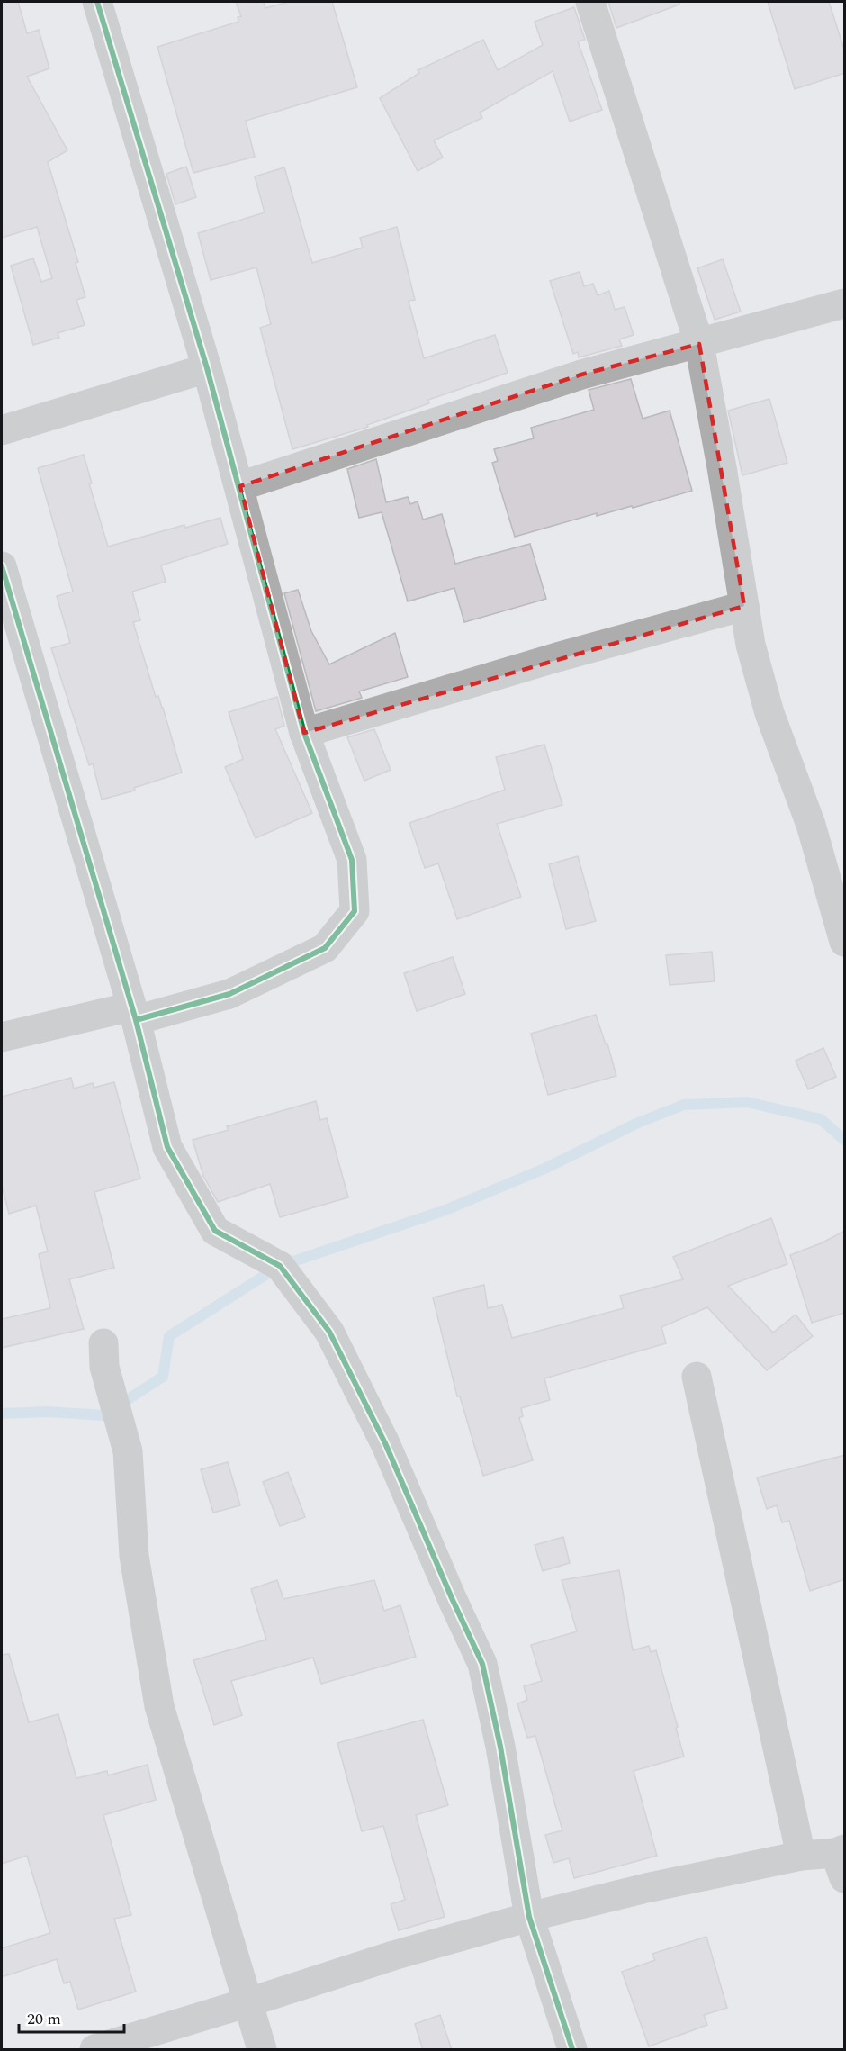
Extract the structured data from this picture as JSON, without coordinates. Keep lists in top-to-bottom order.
{
  "scale_bar": "20 m"
}
